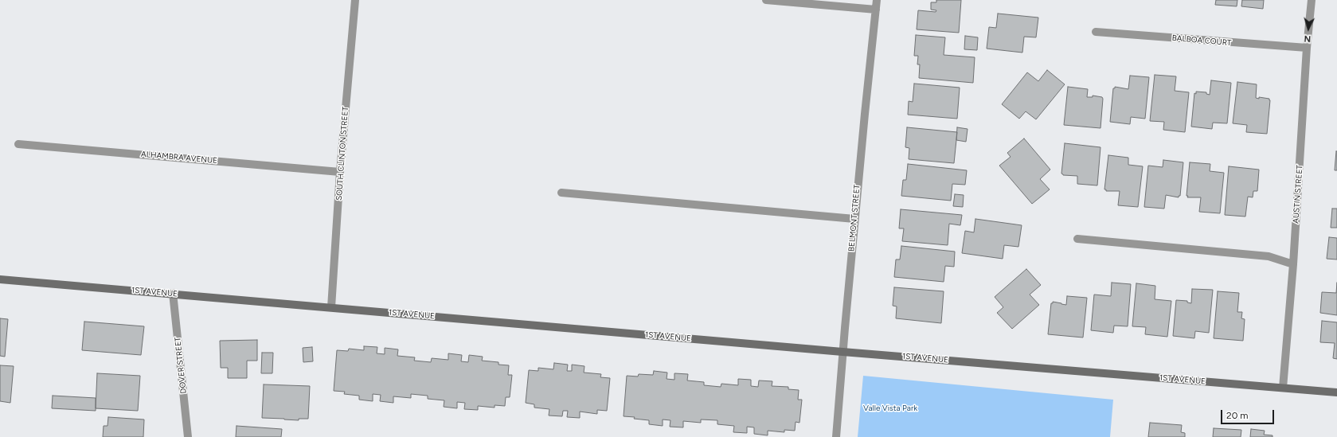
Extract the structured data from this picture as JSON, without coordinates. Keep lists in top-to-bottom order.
{
  "streets": {
    "street": [
      "BALBOA COURT",
      "SOUTH CLINTON STREET",
      "ALHAMBRA AVENUE",
      "AUSTIN STREET",
      "BELMONT STREET",
      "1ST AVENUE",
      "DOVER STREET"
    ]
  },
  "crossings": [
    ["BALBOA COURT", "AUSTIN STREET"],
    ["SOUTH CLINTON STREET", "ALHAMBRA AVENUE"],
    ["SOUTH CLINTON STREET", "1ST AVENUE"],
    ["AUSTIN STREET", "1ST AVENUE"],
    ["BELMONT STREET", "1ST AVENUE"],
    ["1ST AVENUE", "DOVER STREET"]
  ],
  "parks": ["Valle Vista Park"],
  "scale_bar": "20 m",
  "north": "bottom"
}
